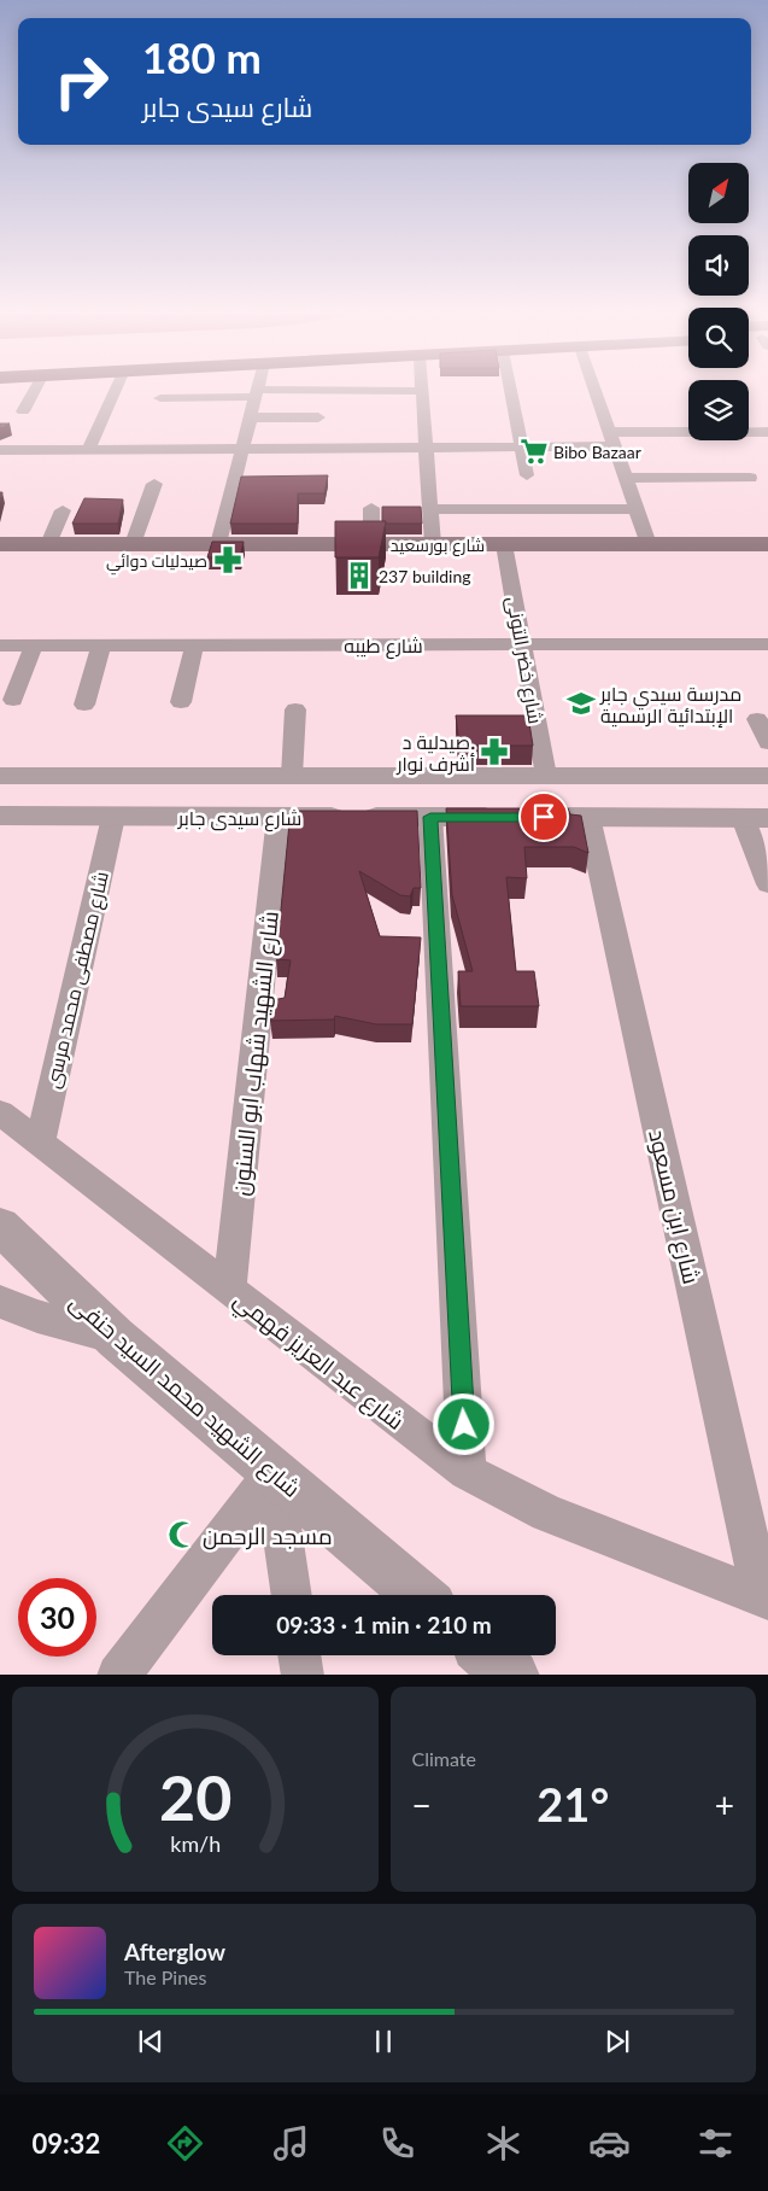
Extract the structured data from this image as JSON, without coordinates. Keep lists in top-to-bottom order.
{
  "streets": {
    "main road": ["شارع بورسعيد"],
    "street": [
      "شارع طيبه",
      "شارع خضر التونى",
      "شارع سيدى جابر",
      "شارع مصطفى محمد مرسى",
      "شارع الشهيد شهاب ابو السنون",
      "شارع ابن مسعود",
      "شارع عبد العزيز فهمي",
      "شارع الشهيد محمد السيد حنفى"
    ]
  },
  "crossings": [
    ["شارع بورسعيد", "شارع خضر التونى"],
    ["شارع طيبه", "شارع خضر التونى"],
    ["شارع سيدى جابر", "شارع مصطفى محمد مرسى"],
    ["شارع سيدى جابر", "شارع الشهيد شهاب ابو السنون"],
    ["شارع سيدى جابر", "شارع ابن مسعود"],
    ["شارع مصطفى محمد مرسى", "شارع عبد العزيز فهمي"],
    ["شارع الشهيد شهاب ابو السنون", "شارع عبد العزيز فهمي"],
    ["شارع ابن مسعود", "شارع عبد العزيز فهمي"]
  ],
  "places": {
    "supermarket": ["Bibo Bazaar"],
    "pharmacy": ["صيدليات دوائي", "صيدلية د. أشرف نوار"],
    "building": ["237 building"],
    "school or university": ["مدرسة سيدي جابر الإبتدائية الرسمية"],
    "mosque": ["مسجد الرحمن"]
  },
  "north": "top right",
  "page": {
    "turn": ["180 m", "شارع سيدى جابر"],
    "limit": "30",
    "trip": "09:33 · 1 min · 210 m",
    "tile": "Climate",
    "heat": ["−", "21°", "+"],
    "song": ["Afterglow", "The Pines"],
    "tabs": "09:32",
    "gauge": ["20", "km/h"]
  }
}
